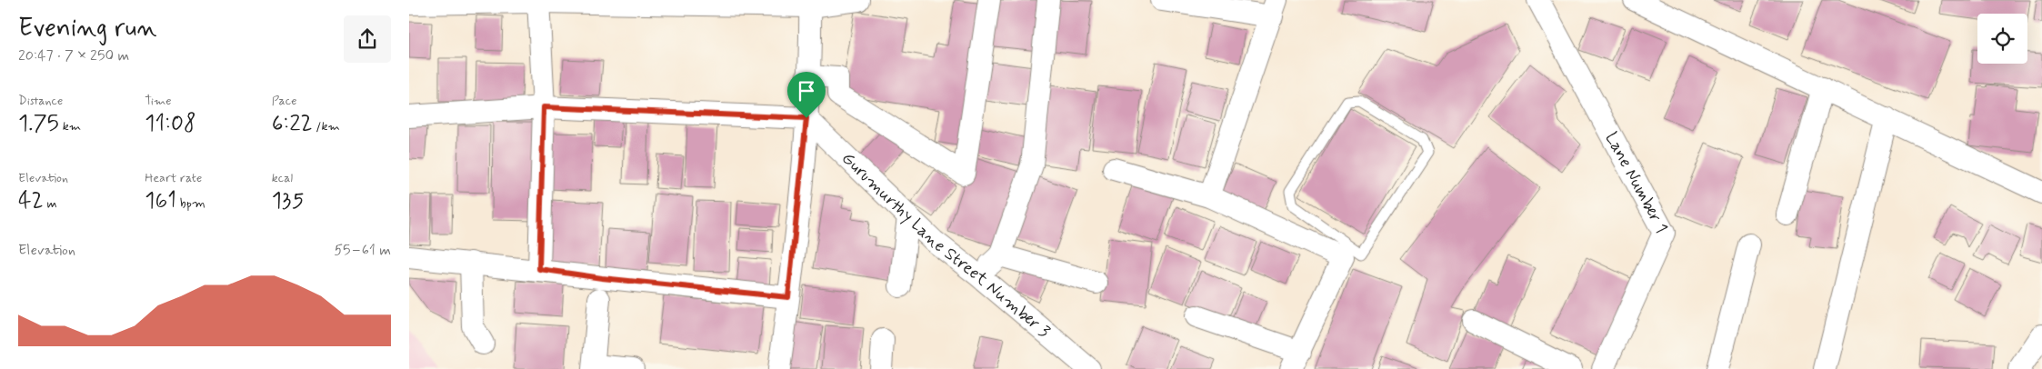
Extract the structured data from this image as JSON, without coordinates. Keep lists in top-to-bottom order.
{
  "streets": {
    "street": ["Lane Number 1", "Gurumurthy Lane Street Number 3"]
  },
  "page": {
    "heading": ["Evening run", "20:47 · 7 × 250 m"],
    "stats": [
      ["Distance", "1.75 km"],
      ["Time", "11:08"],
      ["Pace", "6:22 /km"],
      ["Elevation", "42 m"],
      ["Heart rate", "161 bpm"],
      ["kcal", "135"]
    ],
    "chart": ["Elevation", "55–61 m"]
  }
}
